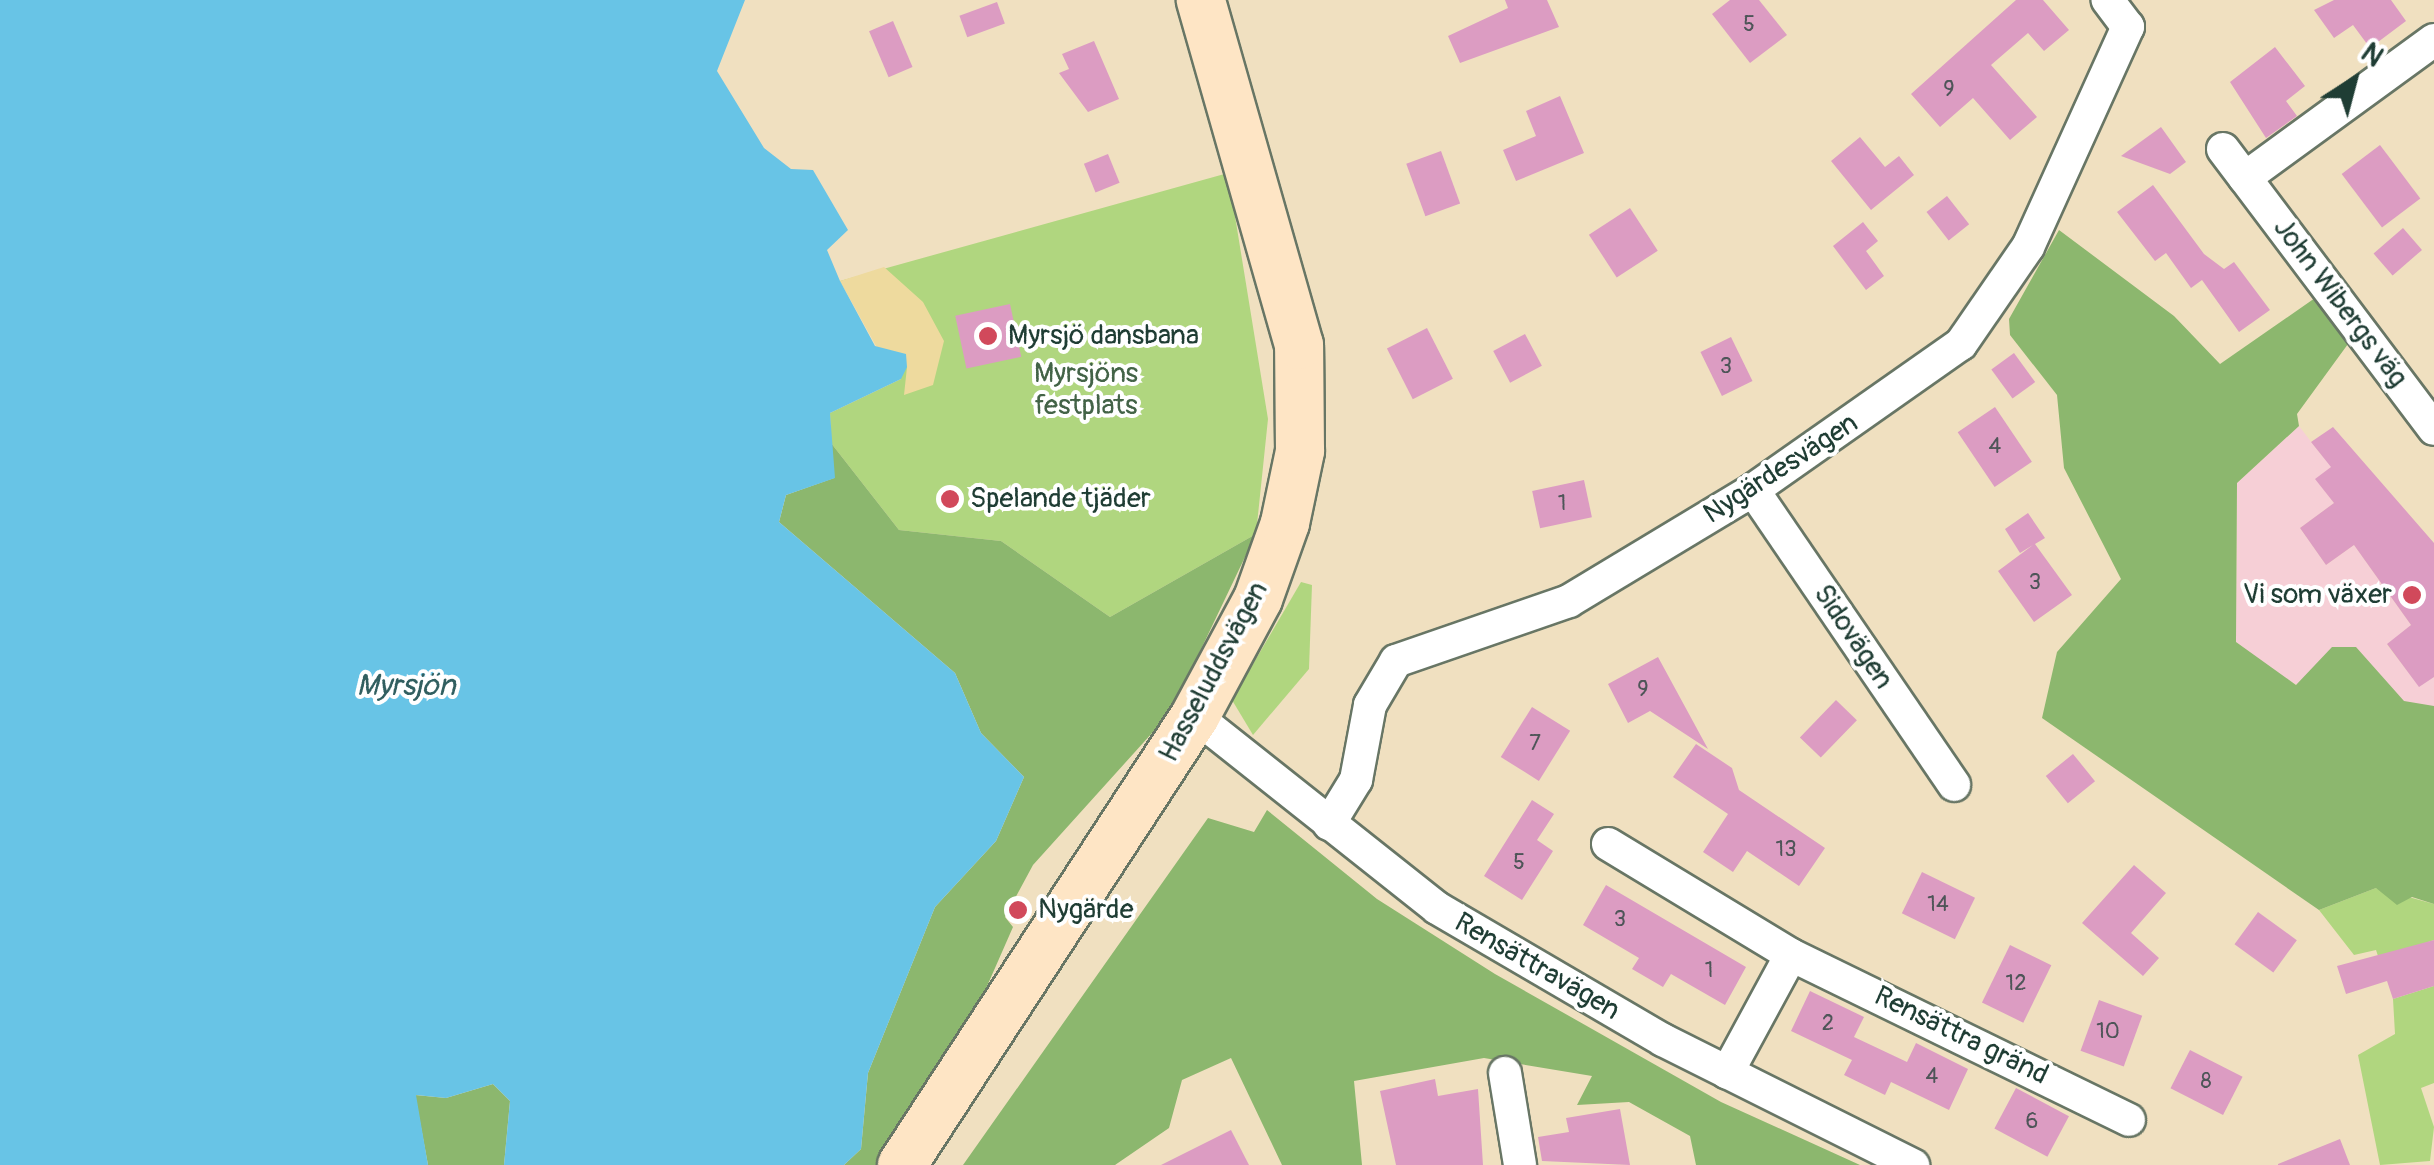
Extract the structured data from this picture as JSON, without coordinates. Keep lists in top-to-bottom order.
{
  "streets": {
    "street": [
      "John Wibergs väg",
      "Nygärdesvägen",
      "Sidovägen",
      "Hasseluddsvägen",
      "Rensättravägen",
      "Rensättra gränd"
    ]
  },
  "crossings": [
    ["Nygärdesvägen", "Sidovägen"],
    ["Nygärdesvägen", "Rensättravägen"],
    ["Hasseluddsvägen", "Rensättravägen"]
  ],
  "water": ["Myrsjön"],
  "parks": ["Myrsjöns festplats"],
  "places": [
    "Myrsjö dansbana",
    "Spelande tjäder",
    "Vi som växer",
    "Nygärde"
  ],
  "house_numbers": [
    "5",
    "9",
    "3",
    "4",
    "1",
    "3",
    "9",
    "7",
    "13",
    "5",
    "14",
    "3",
    "1",
    "12",
    "2",
    "10",
    "4",
    "8",
    "6"
  ],
  "north": "top right"
}
